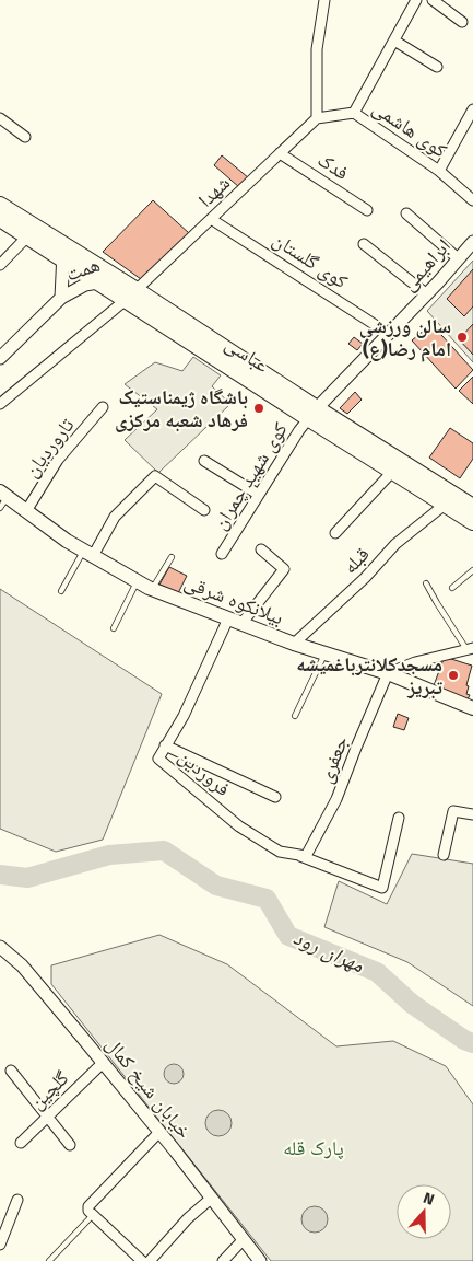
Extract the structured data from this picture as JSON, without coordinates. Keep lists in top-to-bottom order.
{
  "streets": {
    "main road": ["عباسى", "بیلانکوه شرقی"],
    "street": [
      "کوی هاشمی",
      "فدک",
      "شهدا",
      "کوی گلستان",
      "ابراهیمی",
      "همت",
      "تاروردیان",
      "کوی شهید چمران",
      "قبله",
      "جعفری",
      "فروردین",
      "خیابان شیخ کمال",
      "گلچین"
    ]
  },
  "crossings": [
    ["کوی هاشمی", "شهدا"],
    ["فدک", "شهدا"],
    ["شهدا", "کوی گلستان"],
    ["شهدا", "عباسى"],
    ["کوی گلستان", "ابراهیمی"],
    ["ابراهیمی", "عباسى"],
    ["ابراهیمی", "کوی شهید چمران"],
    ["همت", "عباسى"],
    ["عباسى", "کوی شهید چمران"],
    ["عباسى", "قبله"],
    ["تاروردیان", "بیلانکوه شرقی"],
    ["قبله", "بیلانکوه شرقی"],
    ["بیلانکوه شرقی", "جعفری"],
    ["بیلانکوه شرقی", "فروردین"],
    ["جعفری", "فروردین"],
    ["خیابان شیخ کمال", "گلچین"]
  ],
  "water": ["مهران رود"],
  "parks": ["پارک قله"],
  "places": ["سالن ورزشی امام رضا(ع)", "باشگاه ژیمناستیک فرهاد شعبه مرکزی", "مسجدکلانترباغمیشه تبریز"],
  "north": "top"
}
